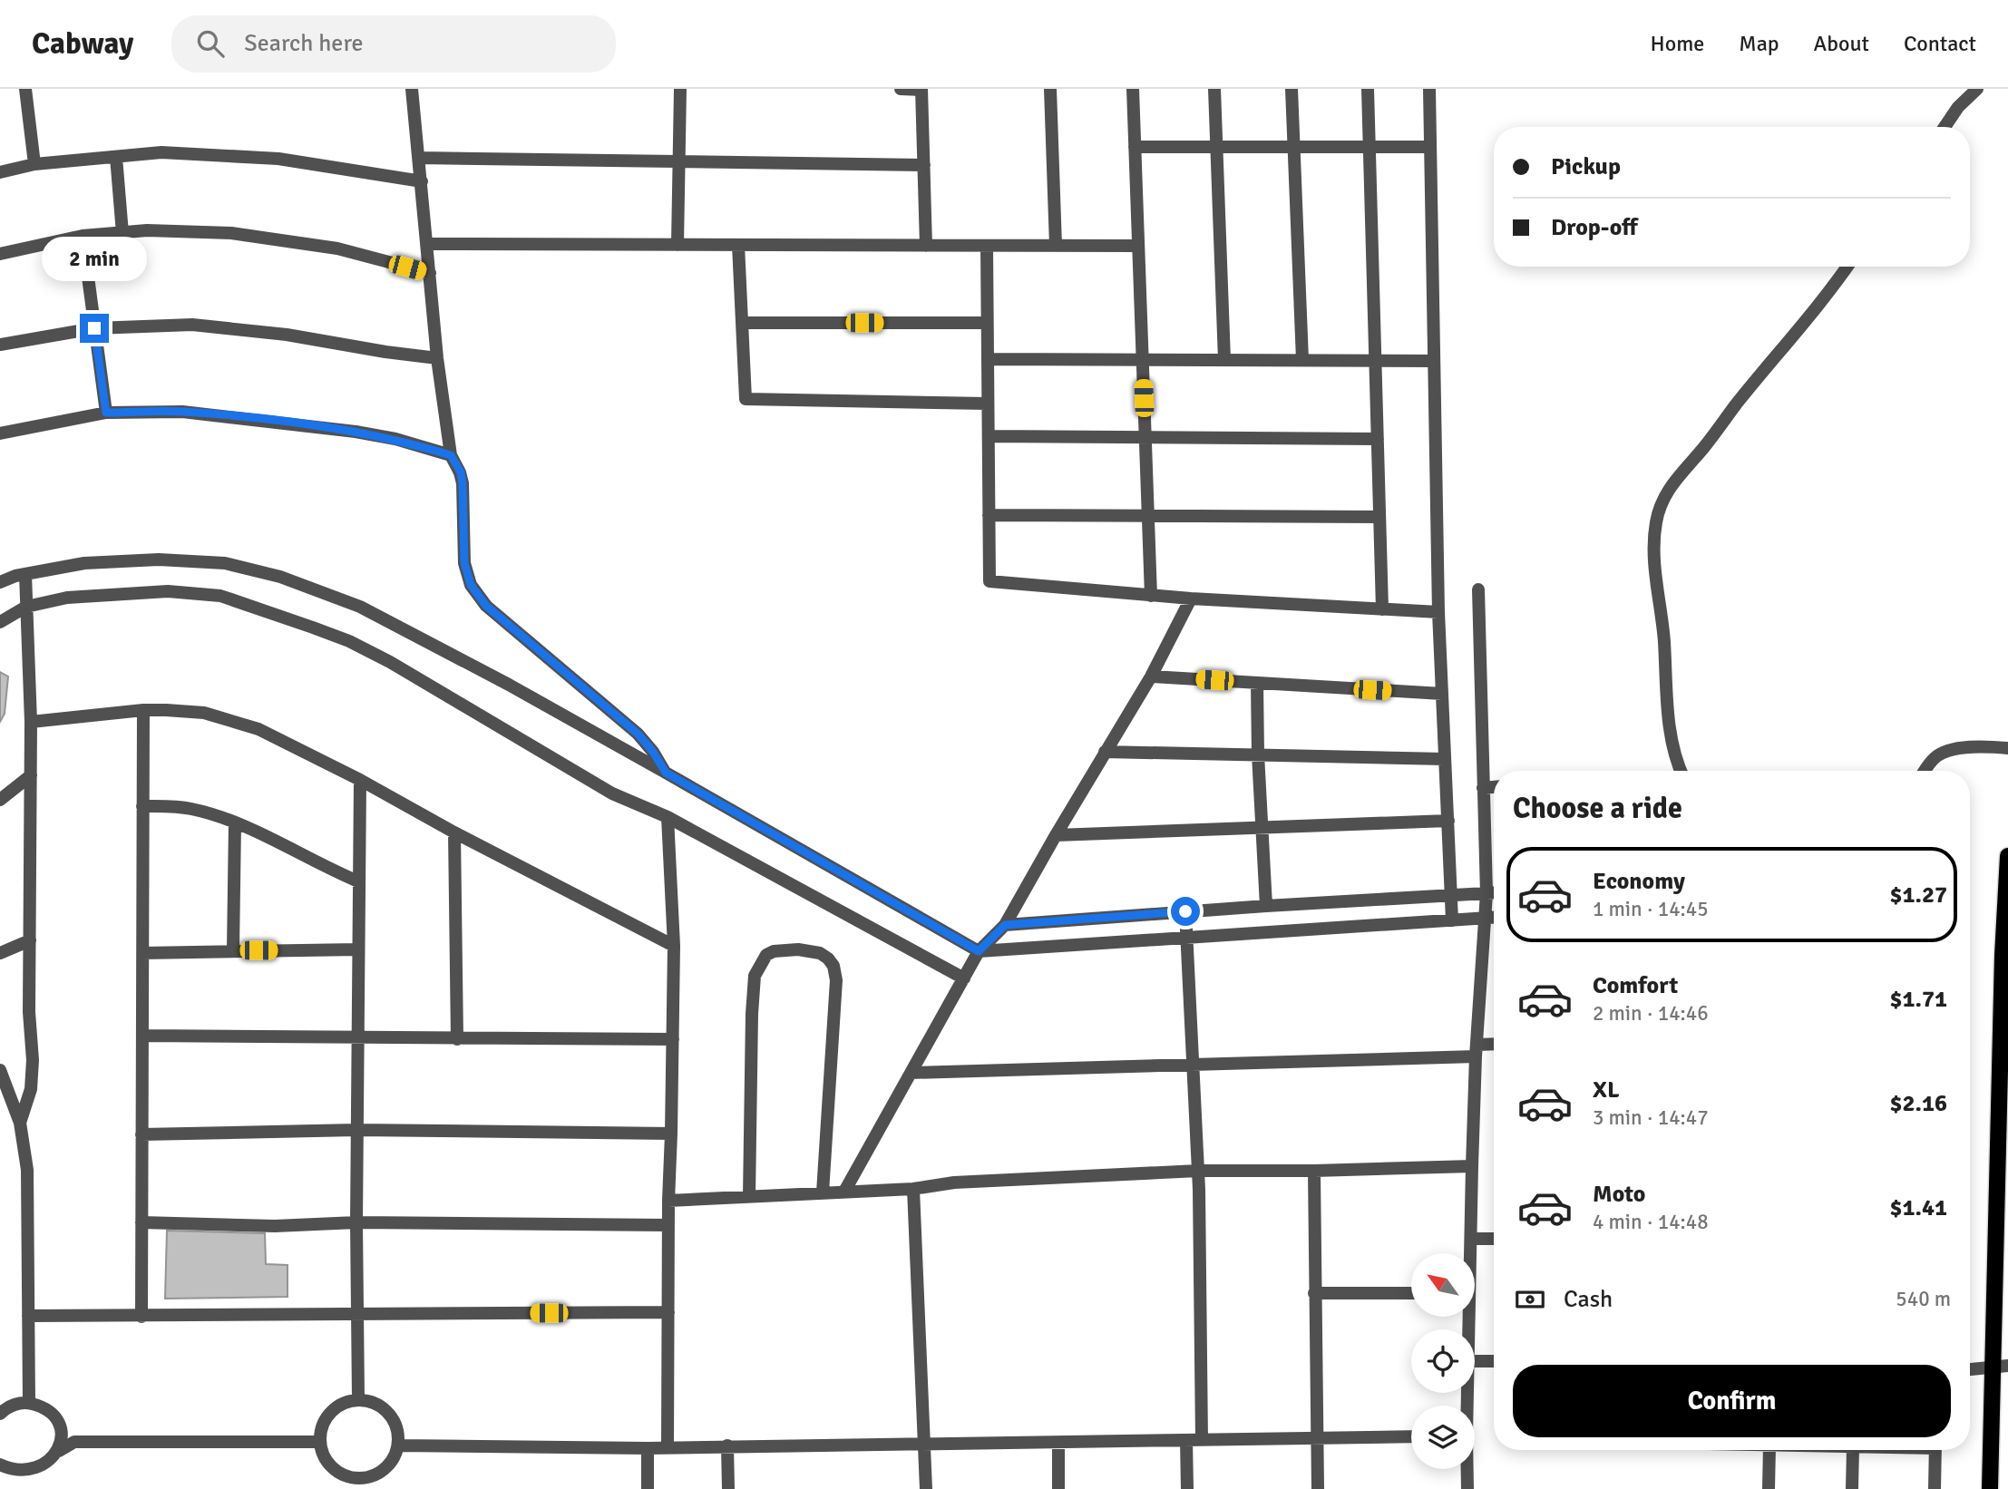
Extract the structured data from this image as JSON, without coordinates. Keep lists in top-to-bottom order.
{
  "north": "top left",
  "page": {
    "header": "Cabway",
    "search": "Search here",
    "nav": [
      "Home",
      "Map",
      "About",
      "Contact"
    ],
    "banner": ["Pickup", "Drop-off"],
    "bubble": "2 min",
    "heading": "Choose a ride",
    "list": [
      {
        "name": "Economy",
        "note": "1 min · 14:45",
        "value": "$1.27"
      },
      {
        "name": "Comfort",
        "note": "2 min · 14:46",
        "value": "$1.71"
      },
      {
        "name": "XL",
        "note": "3 min · 14:47",
        "value": "$2.16"
      },
      {
        "name": "Moto",
        "note": "4 min · 14:48",
        "value": "$1.41"
      }
    ],
    "pay": ["Cash", "540 m"],
    "buttons": "Confirm"
  }
}
